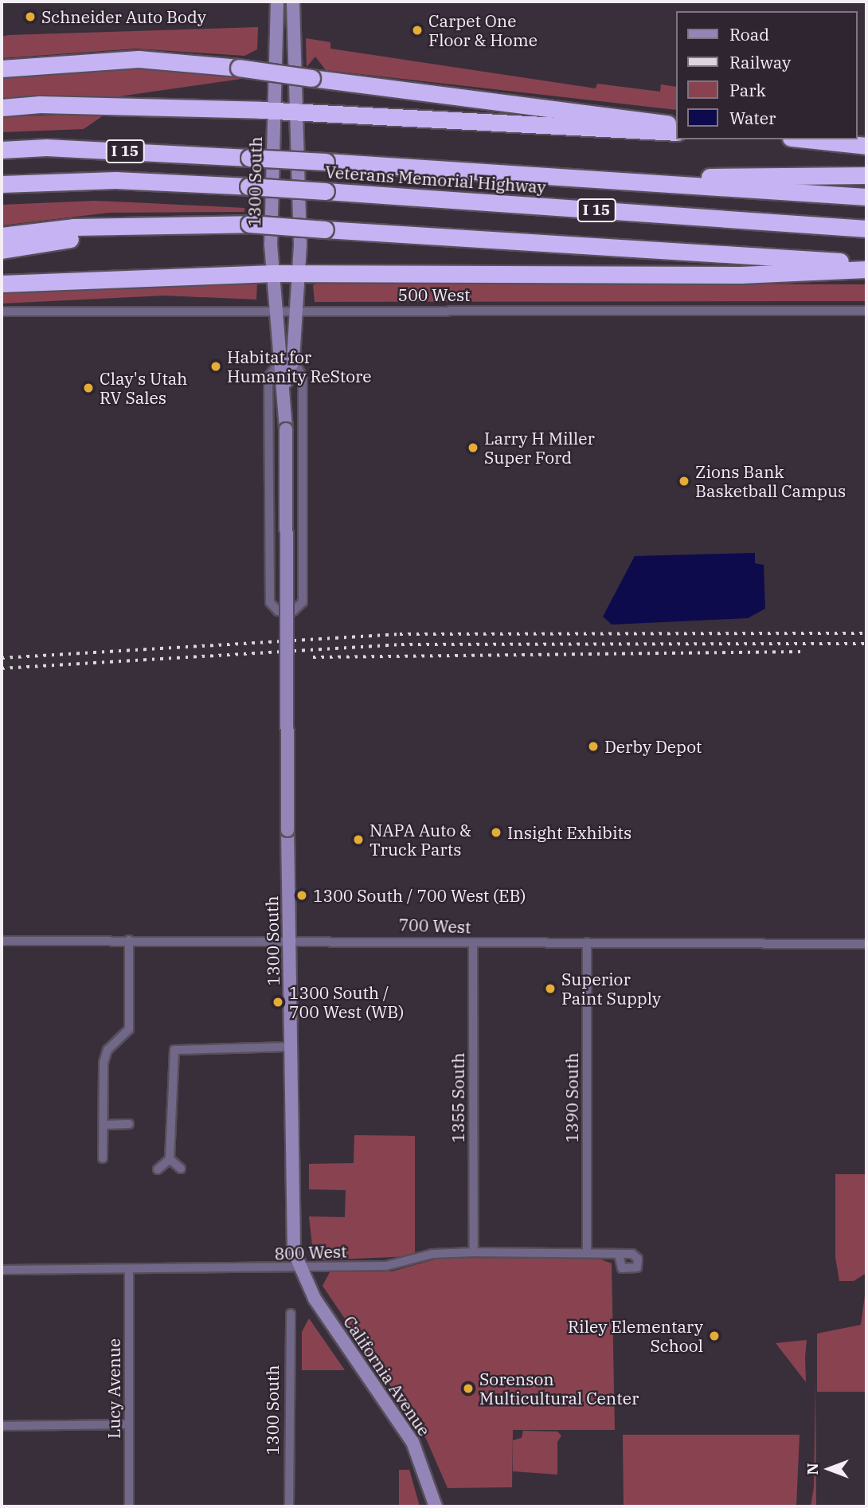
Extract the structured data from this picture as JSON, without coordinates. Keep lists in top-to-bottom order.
{
  "streets": {
    "highway": ["I 15", "Veterans Memorial Highway"],
    "main road": ["1300 South", "California Avenue"],
    "street": [
      "500 West",
      "700 West",
      "1355 South",
      "1390 South",
      "800 West",
      "Lucy Avenue"
    ]
  },
  "crossings": [
    ["1300 South", "500 West"],
    ["1300 South", "700 West"],
    ["1300 South", "800 West"],
    ["1300 South", "California Avenue"],
    ["700 West", "1355 South"],
    ["700 West", "1390 South"],
    ["1355 South", "800 West"],
    ["1390 South", "800 West"],
    ["800 West", "California Avenue"],
    ["800 West", "Lucy Avenue"]
  ],
  "places": [
    "Schneider Auto Body",
    "Carpet One Floor & Home",
    "Habitat for Humanity ReStore",
    "Clay's Utah RV Sales",
    "Larry H Miller Super Ford",
    "Zions Bank Basketball Campus",
    "Derby Depot",
    "Insight Exhibits",
    "NAPA Auto & Truck Parts",
    "1300 South / 700 West (EB)",
    "Superior Paint Supply",
    "1300 South / 700 West (WB)",
    "Riley Elementary School",
    "Sorenson Multicultural Center"
  ],
  "legend": [
    "Road",
    "Railway",
    "Park",
    "Water"
  ],
  "north": "left"
}
